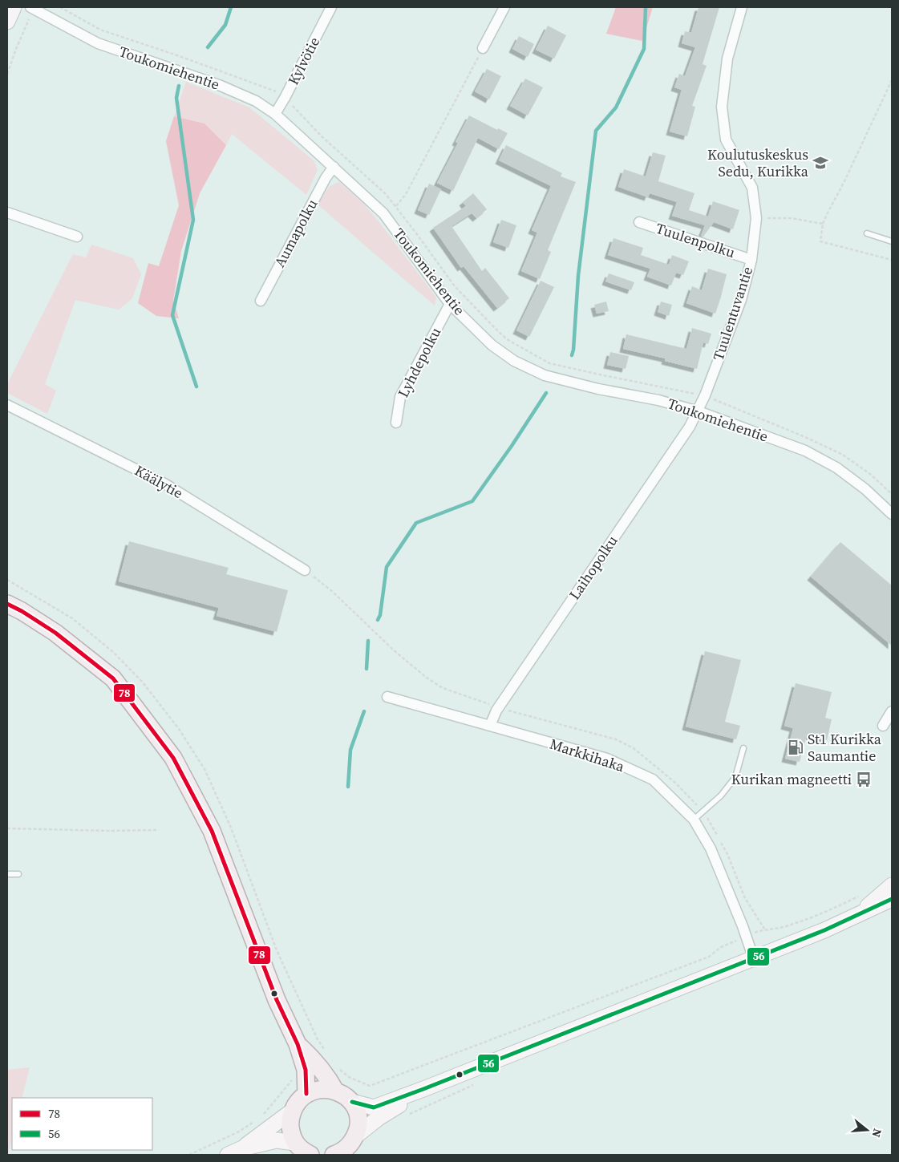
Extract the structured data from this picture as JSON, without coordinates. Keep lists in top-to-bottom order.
{
  "streets": {
    "street": [
      "Kylvötie",
      "Toukomiehentie",
      "Aumapolku",
      "Tuulenpolku",
      "Tuulentuvantie",
      "Lyhdepolku",
      "Käälytie",
      "Laihopolku",
      "Markkihaka"
    ]
  },
  "crossings": [
    ["Kylvötie", "Toukomiehentie"],
    ["Toukomiehentie", "Aumapolku"],
    ["Toukomiehentie", "Tuulentuvantie"],
    ["Toukomiehentie", "Lyhdepolku"],
    ["Toukomiehentie", "Laihopolku"],
    ["Tuulenpolku", "Tuulentuvantie"],
    ["Tuulentuvantie", "Laihopolku"],
    ["Laihopolku", "Markkihaka"]
  ],
  "places": {
    "school or university": ["Koulutuskeskus Sedu, Kurikka"],
    "fuel station": ["St1 Kurikka Saumantie"],
    "bus stop": ["Kurikan magneetti"]
  },
  "lines": ["transit line 78", "transit line 56"],
  "legend": ["78", "56"],
  "north": "right"
}
